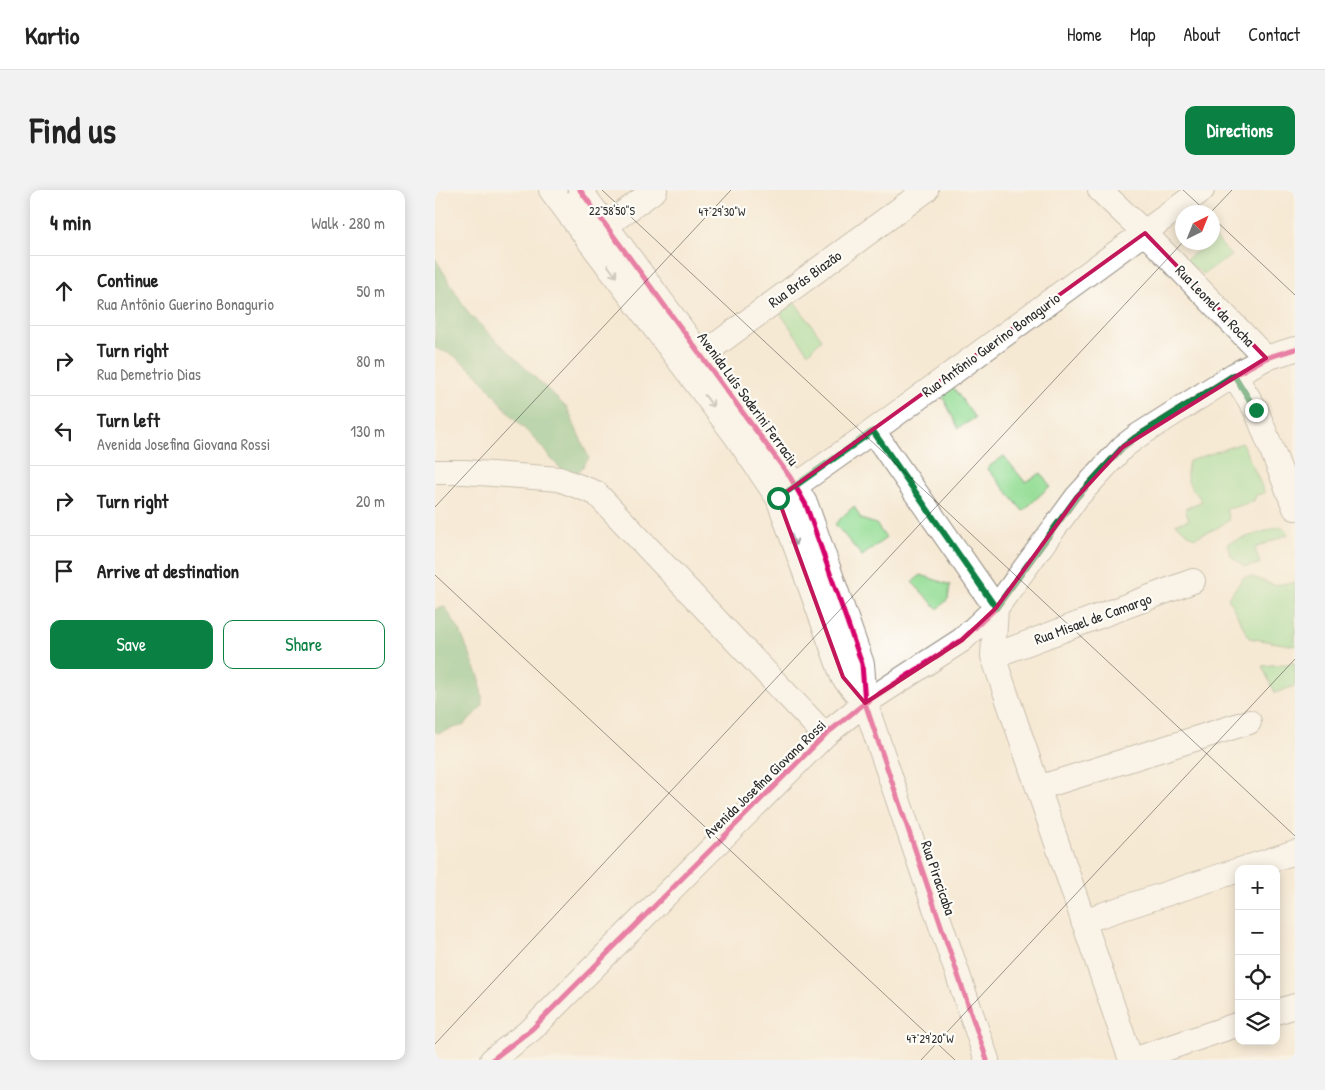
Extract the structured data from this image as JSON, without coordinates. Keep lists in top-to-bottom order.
{
  "streets": {
    "street": [
      "Rua Brás Biazão",
      "Rua Leonel da Rocha",
      "Rua Antônio Guerino Bonagurio",
      "Rua Misael de Camargo",
      "Avenida Josefina Giovana Rossi",
      "Rua Piracicaba"
    ],
    "cycle path": ["Avenida Luís Soderini Ferraciu"]
  },
  "crossings": [
    ["Rua Leonel da Rocha", "Rua Antônio Guerino Bonagurio"],
    ["Rua Leonel da Rocha", "Avenida Josefina Giovana Rossi"],
    ["Avenida Josefina Giovana Rossi", "Rua Piracicaba"]
  ],
  "north": "top right",
  "page": {
    "header": "Kartio",
    "nav": [
      "Home",
      "Map",
      "About",
      "Contact"
    ],
    "buttons": [
      "Directions",
      ["Save", "Share"]
    ],
    "title": "Find us",
    "heading": ["4 min", "Walk · 280 m"],
    "list": [
      ["Continue", "Rua Antônio Guerino Bonagurio", "50 m"],
      ["Turn right", "Rua Demetrio Dias", "80 m"],
      ["Turn left", "Avenida Josefina Giovana Rossi", "130 m"],
      ["Turn right", "20 m"],
      "Arrive at destination"
    ],
    "map_buttons": ["+", "−"]
  },
  "coordinates": ["22°58'50\"S", "47°29'30\"W", "47°29'20\"W"]
}
